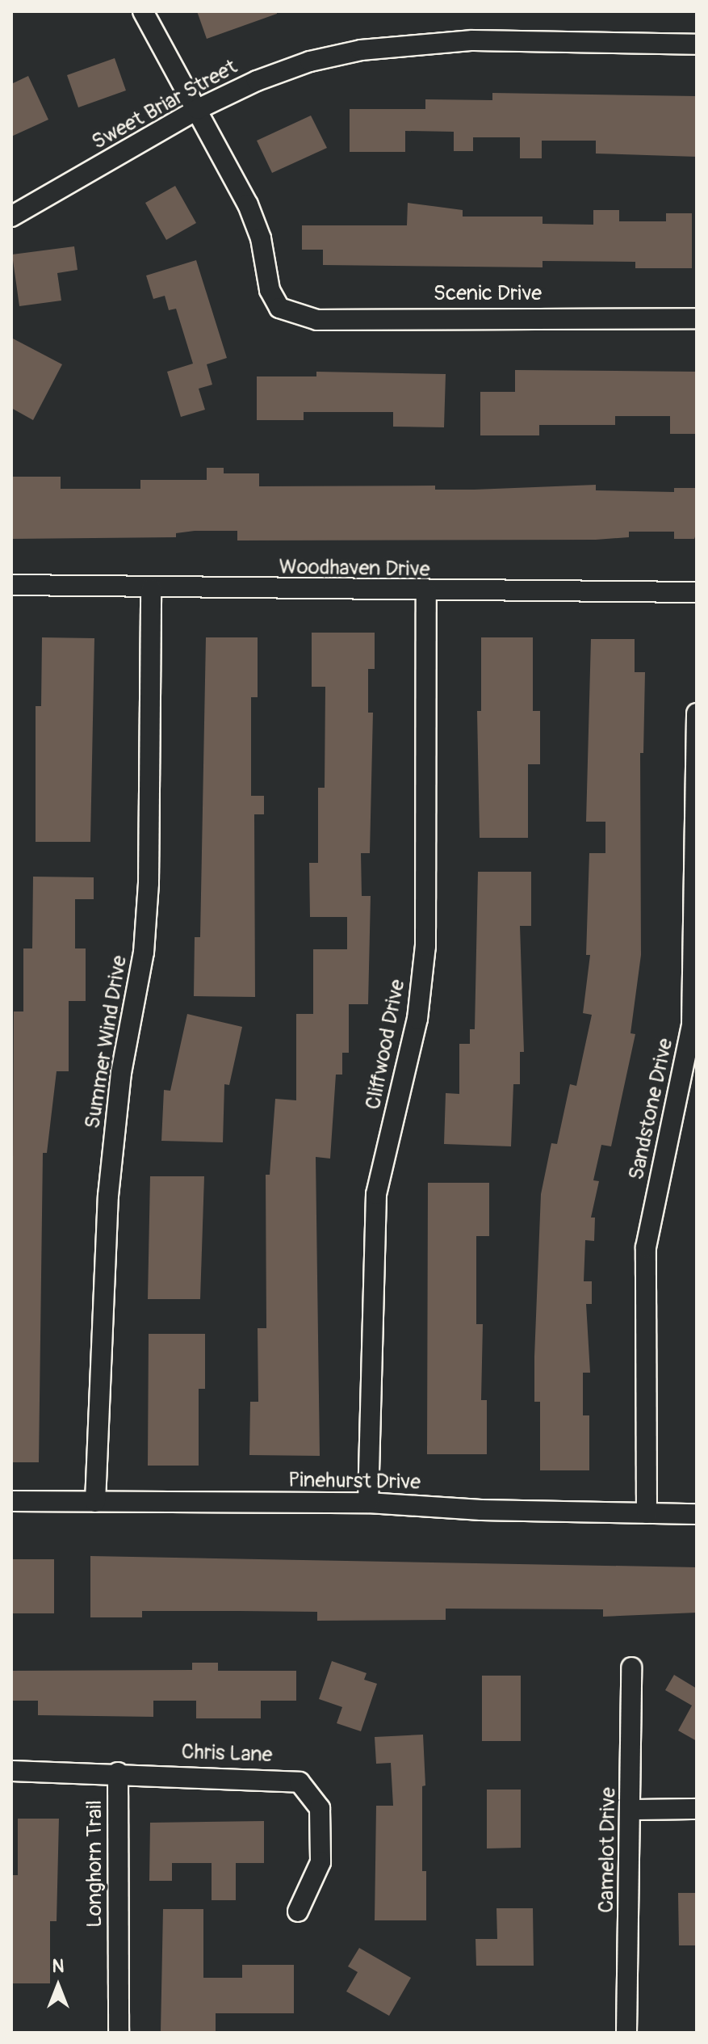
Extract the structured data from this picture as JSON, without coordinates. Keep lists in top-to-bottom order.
{
  "streets": {
    "street": [
      "Sweet Briar Street",
      "Scenic Drive",
      "Woodhaven Drive",
      "Summer Wind Drive",
      "Cliffwood Drive",
      "Sandstone Drive",
      "Pinehurst Drive",
      "Chris Lane",
      "Camelot Drive",
      "Longhorn Trail"
    ]
  },
  "crossings": [
    ["Sweet Briar Street", "Scenic Drive"],
    ["Woodhaven Drive", "Summer Wind Drive"],
    ["Woodhaven Drive", "Cliffwood Drive"],
    ["Summer Wind Drive", "Pinehurst Drive"],
    ["Cliffwood Drive", "Pinehurst Drive"],
    ["Sandstone Drive", "Pinehurst Drive"],
    ["Chris Lane", "Longhorn Trail"]
  ],
  "north": "top"
}
